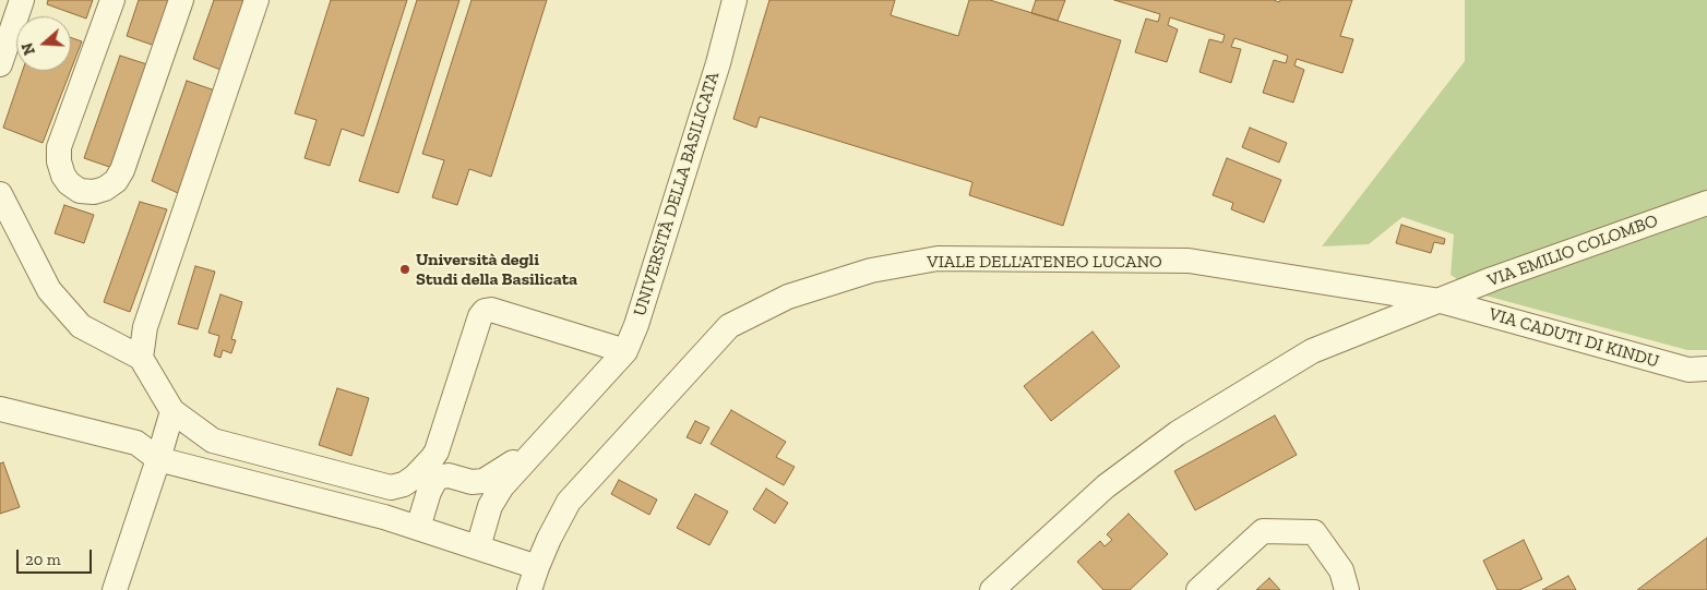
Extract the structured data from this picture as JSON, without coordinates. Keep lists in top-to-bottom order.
{
  "streets": {
    "street": [
      "UNIVERSITÀ DELLA BASILICATA",
      "VIA EMILIO COLOMBO",
      "VIALE DELL'ATENEO LUCANO",
      "VIA CADUTI DI KINDU"
    ]
  },
  "crossings": [
    ["VIA EMILIO COLOMBO", "VIALE DELL'ATENEO LUCANO"],
    ["VIA EMILIO COLOMBO", "VIA CADUTI DI KINDU"],
    ["VIALE DELL'ATENEO LUCANO", "VIA CADUTI DI KINDU"]
  ],
  "places": ["Università degli Studi della Basilicata"],
  "scale_bar": "20 m",
  "north": "left"
}
